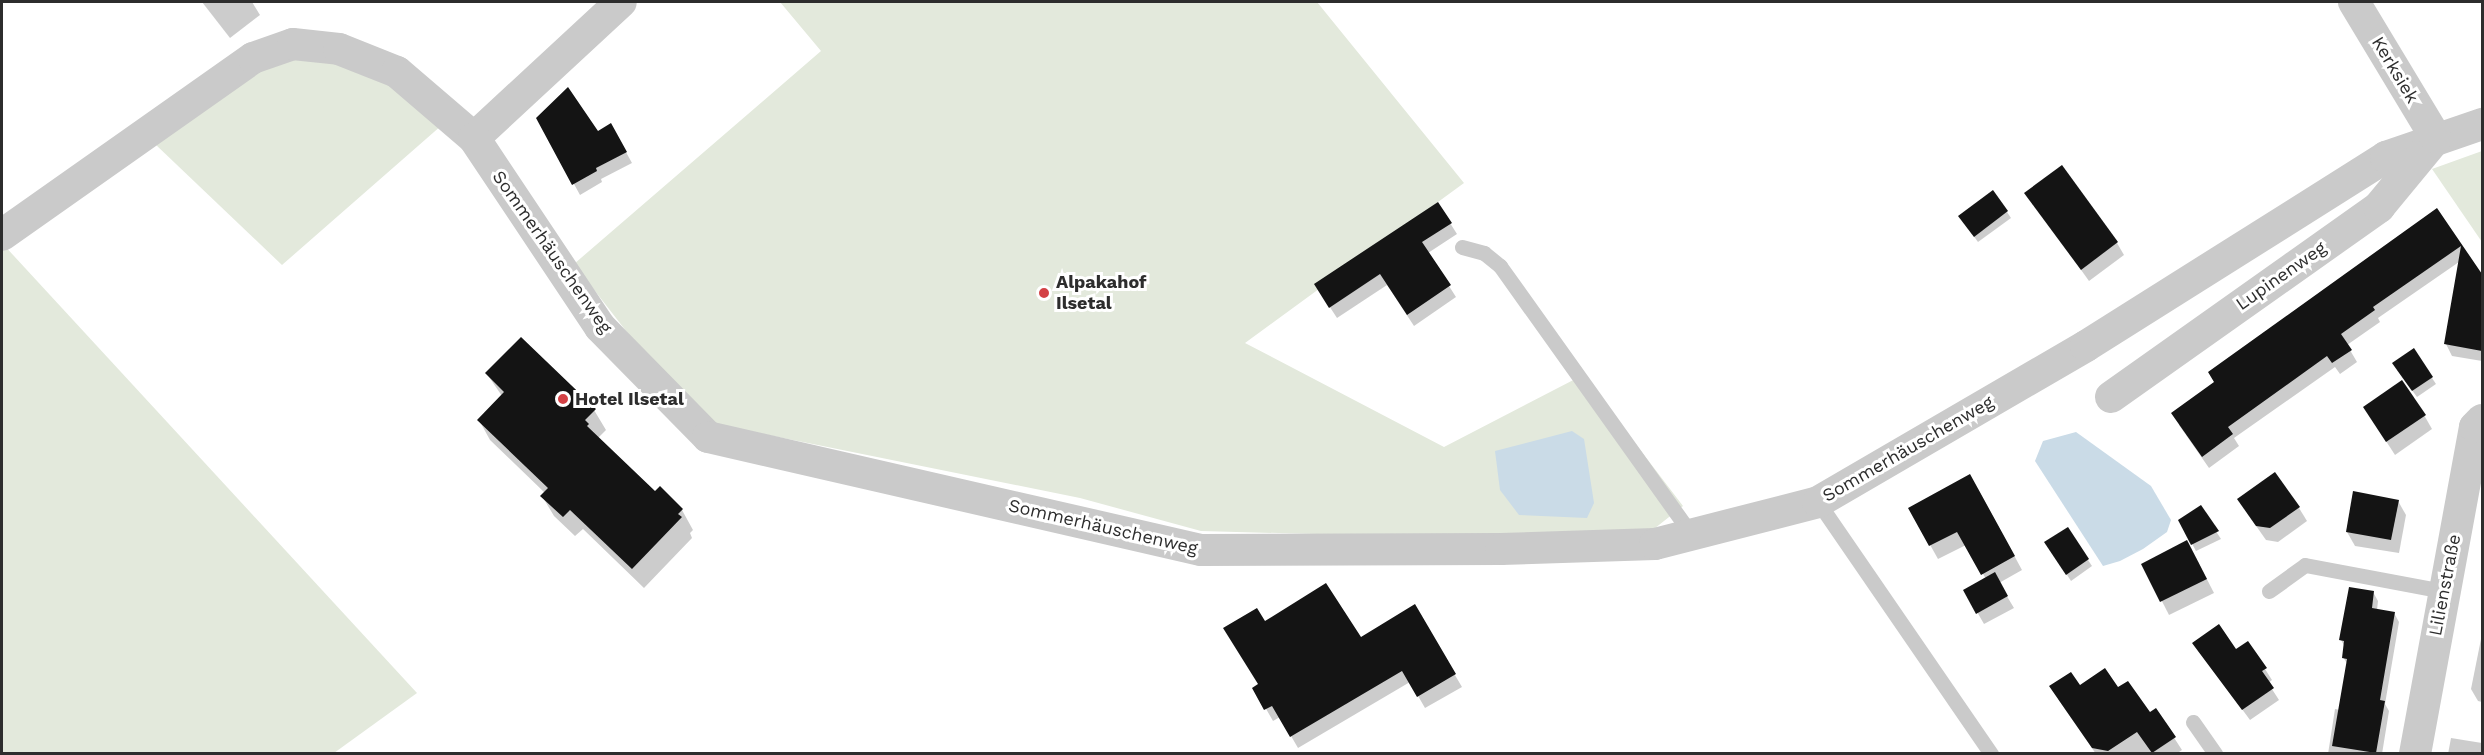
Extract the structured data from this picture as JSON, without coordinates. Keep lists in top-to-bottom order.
{
  "streets": {
    "street": [
      "Kerksiek",
      "Sommerhäuschenweg",
      "Lupinenweg",
      "Lilienstraße"
    ]
  },
  "crossings": [
    ["Kerksiek", "Sommerhäuschenweg"],
    ["Kerksiek", "Lupinenweg"],
    ["Sommerhäuschenweg", "Lupinenweg"]
  ],
  "places": ["Alpakahof Ilsetal", "Hotel Ilsetal"]
}
